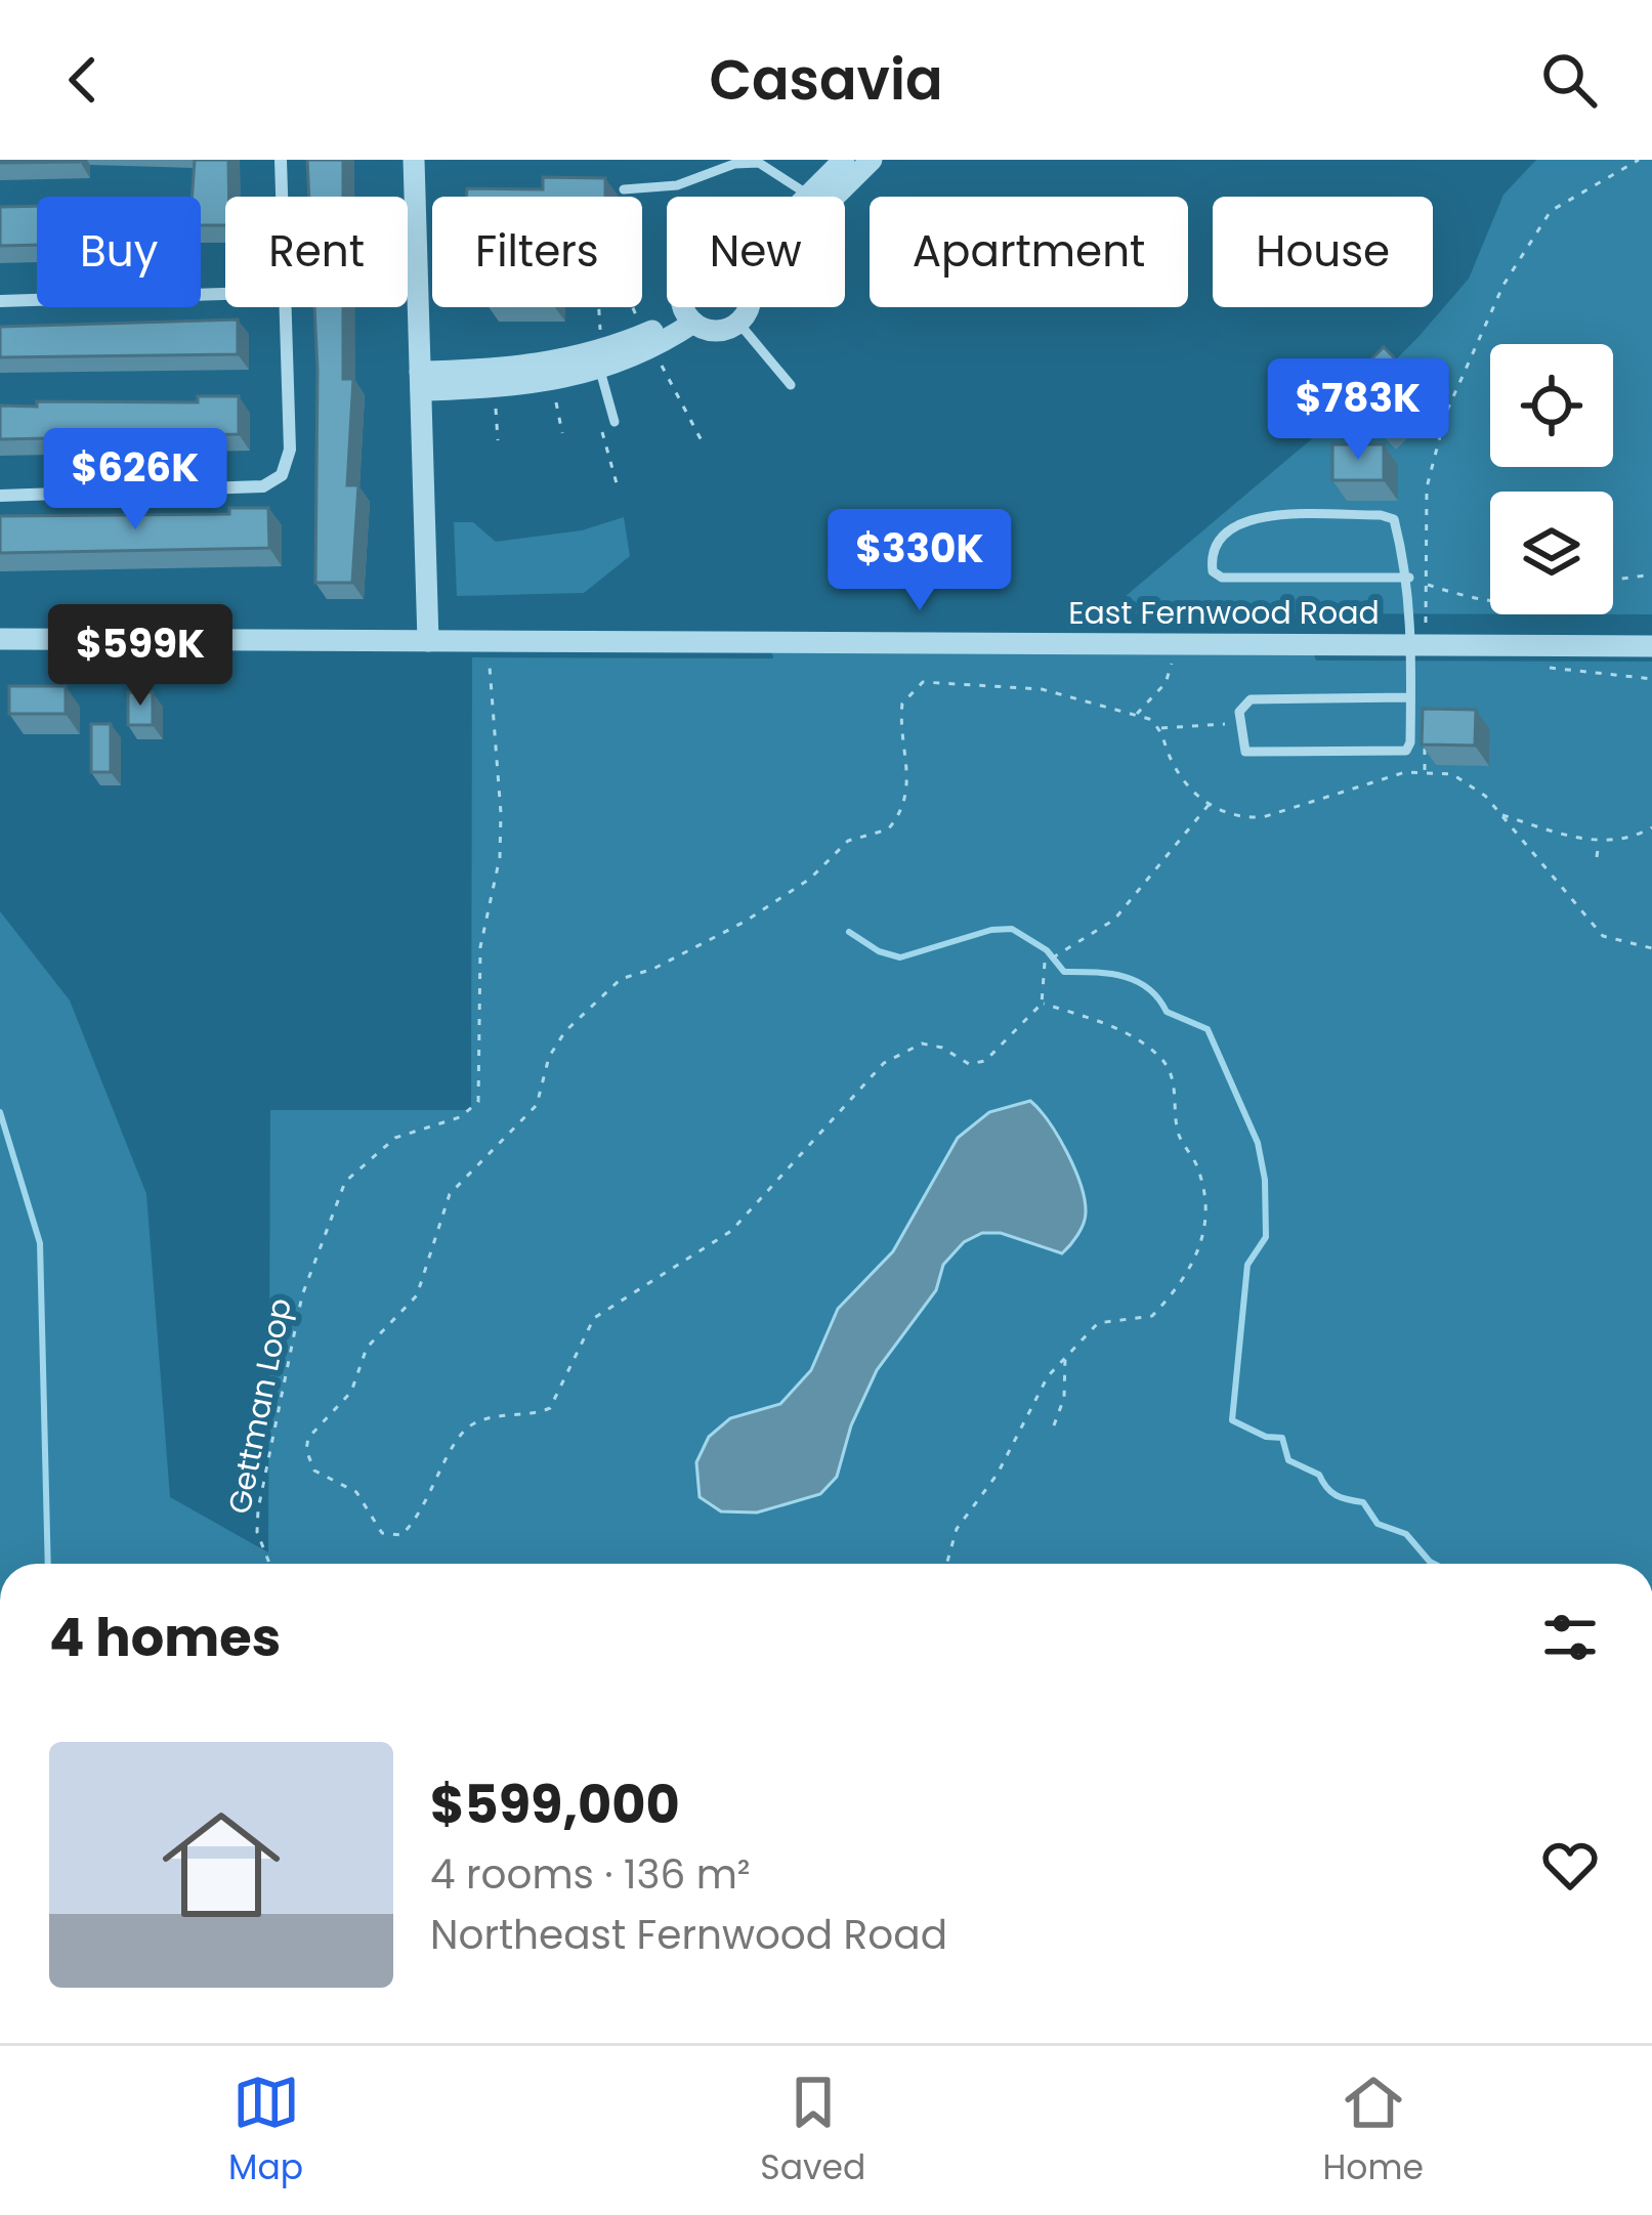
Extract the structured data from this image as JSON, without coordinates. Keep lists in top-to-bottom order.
{
  "streets": {
    "street": ["East Fernwood Road"],
    "path": ["Gettman Loop"]
  },
  "page": {
    "header": "Casavia",
    "chip": [
      "Buy",
      "Rent",
      "Filters",
      "New",
      "Apartment",
      "House"
    ],
    "price": [
      "$783K",
      "$626K",
      "$330K",
      "$599K"
    ],
    "heading": "4 homes",
    "list": [
      {
        "name": "$599,000",
        "note": "4 rooms · 136 m² · Northeast Fernwood Road"
      }
    ],
    "tabs": ["Map", "Saved", "Home"]
  }
}
